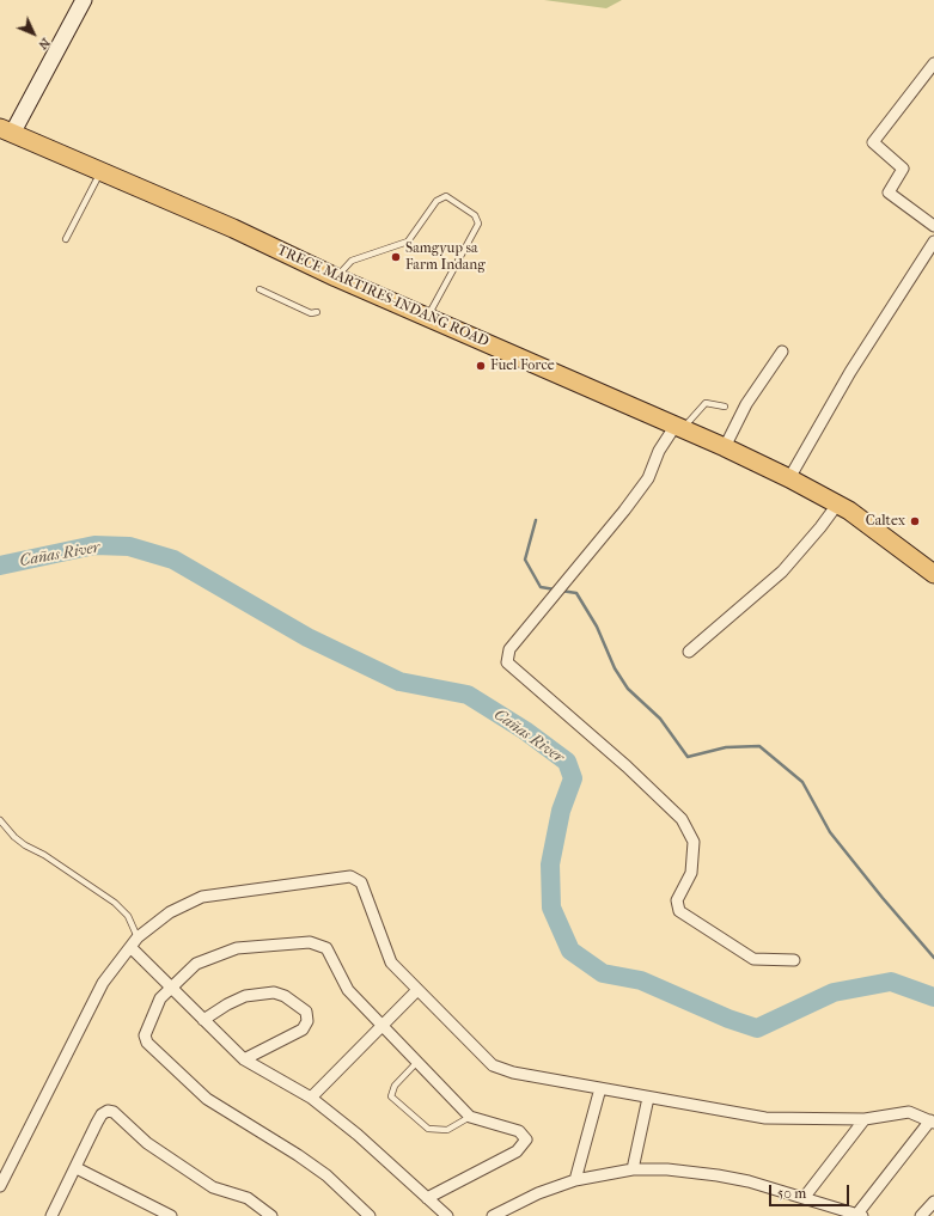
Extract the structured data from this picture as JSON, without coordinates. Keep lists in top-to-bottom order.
{
  "streets": {
    "main road": ["TRECE MARTIRES-INDANG ROAD"]
  },
  "water": ["Cañas River"],
  "places": ["Samgyup sa Farm Indang", "Fuel Force", "Caltex"],
  "scale_bar": "50 m",
  "north": "bottom right"
}
